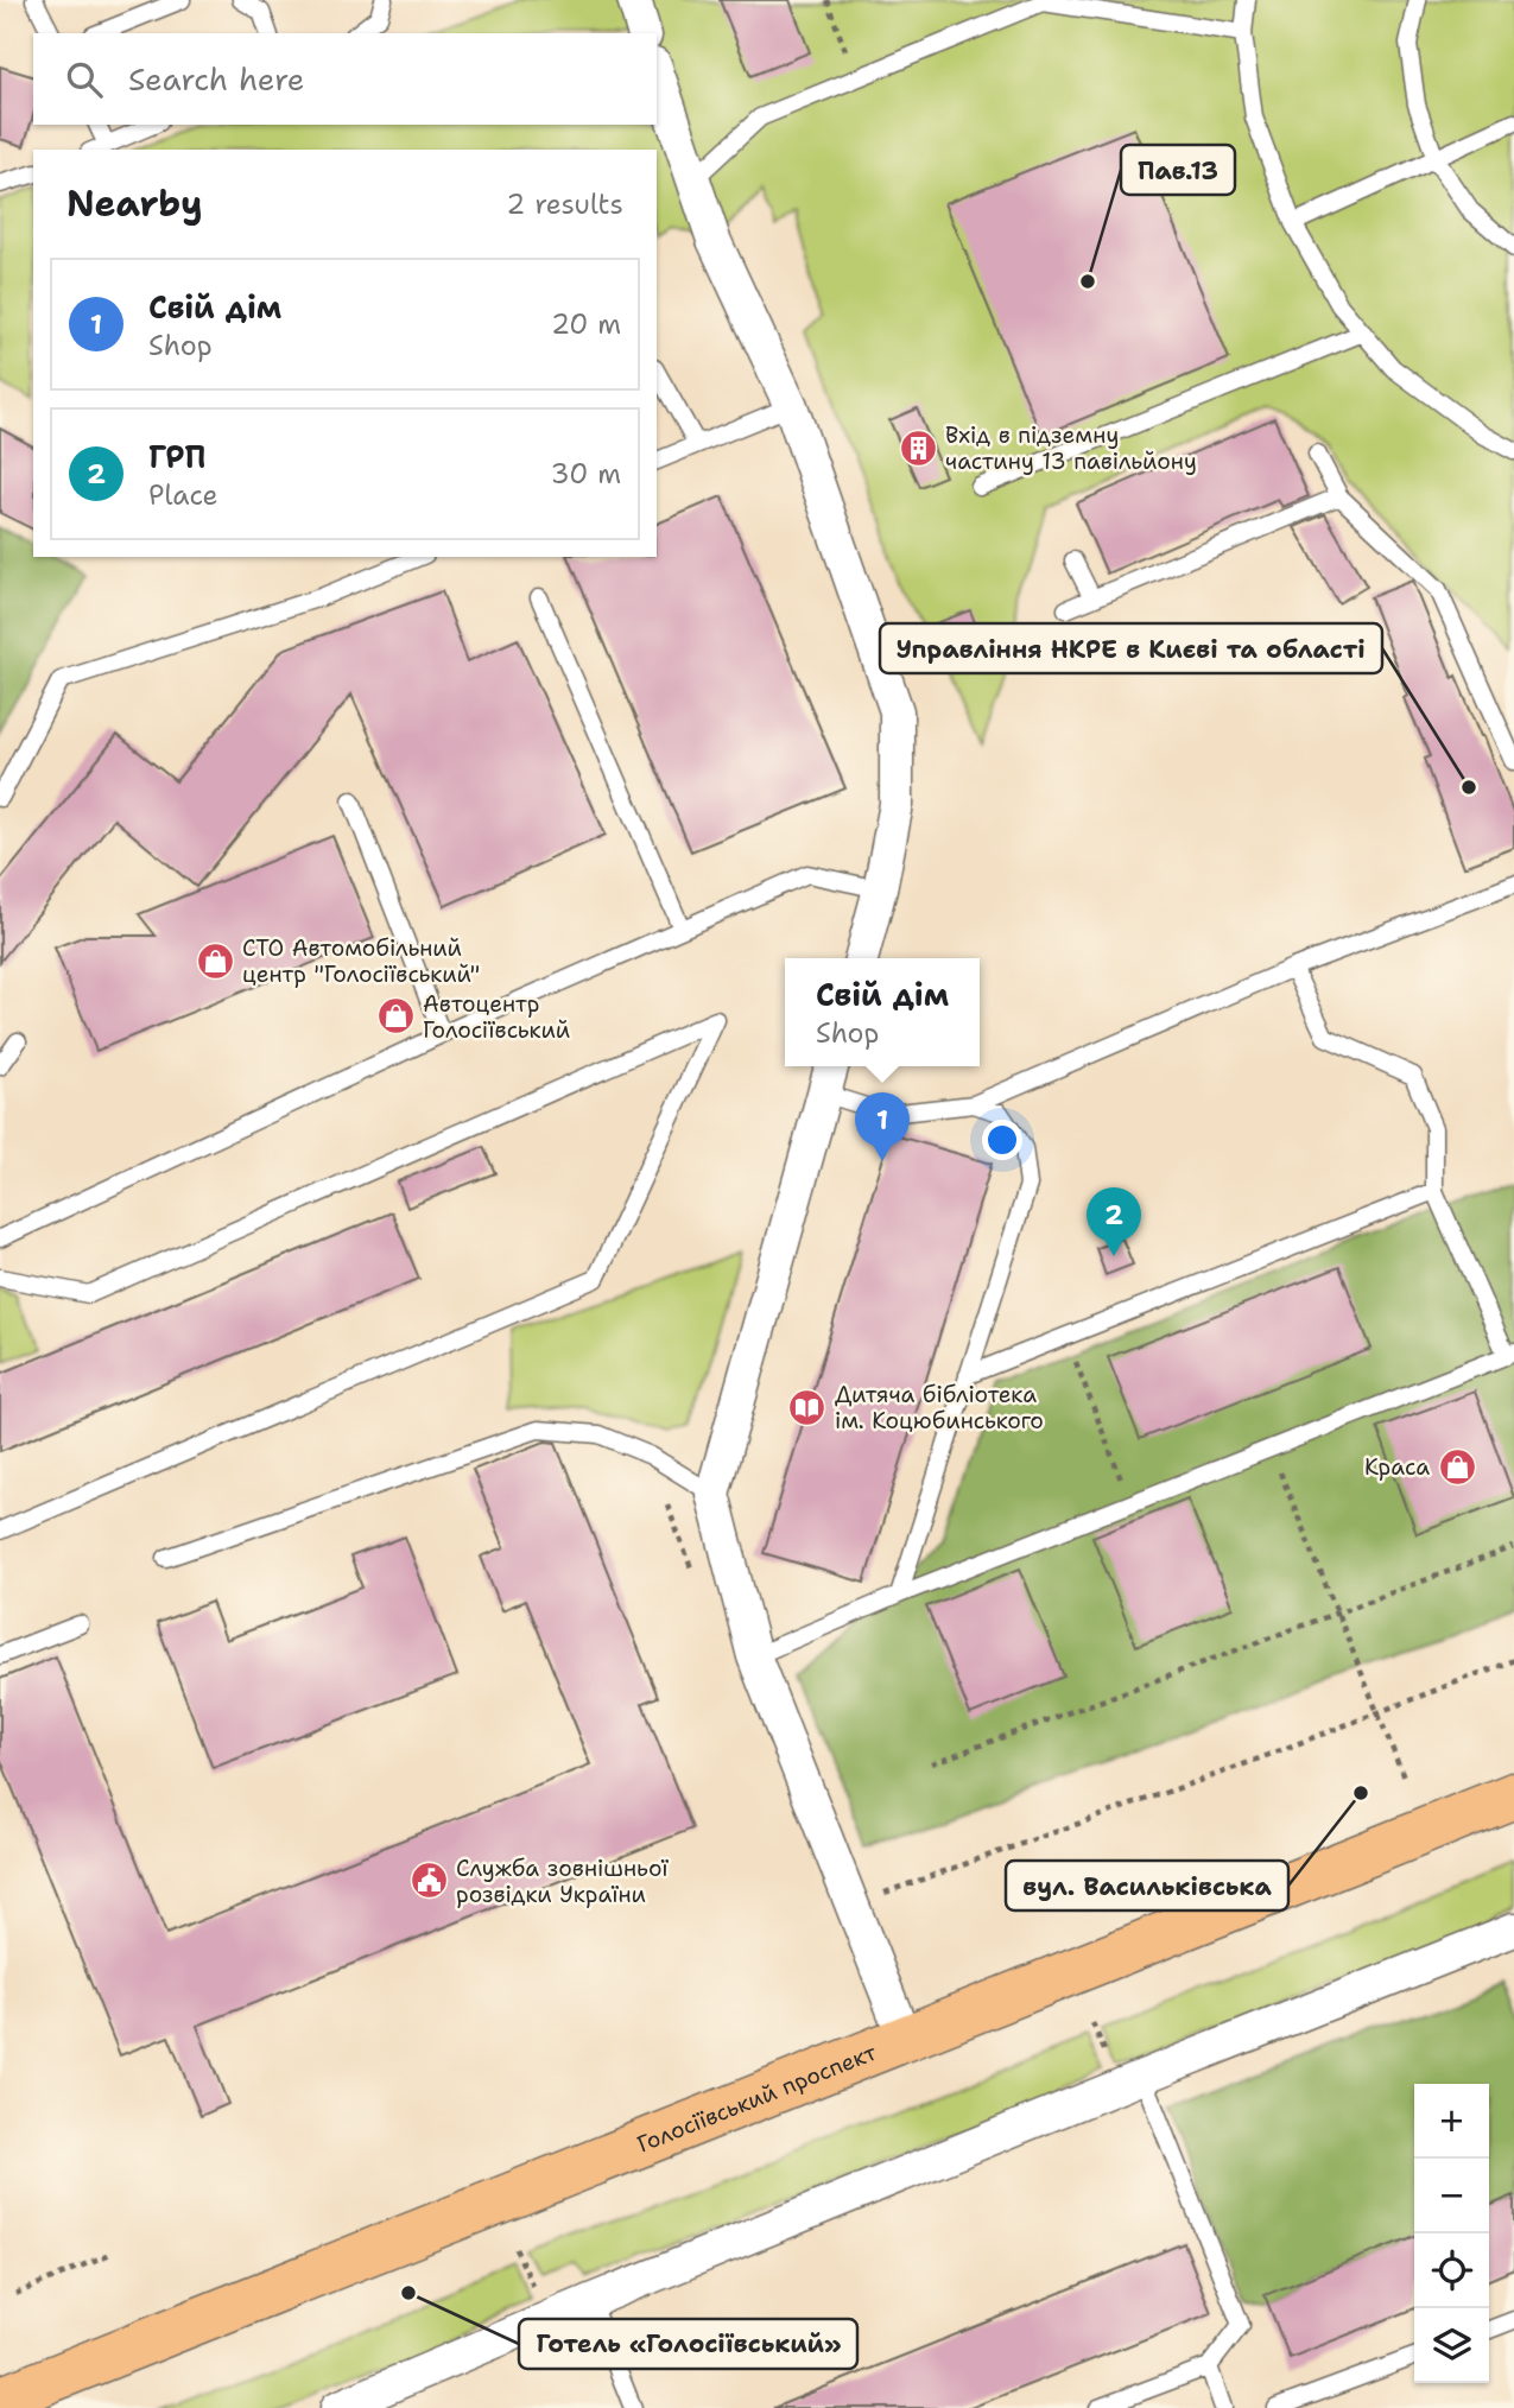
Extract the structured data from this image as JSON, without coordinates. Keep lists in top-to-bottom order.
{
  "streets": {
    "highway": ["Голосіївський проспект"]
  },
  "places": {
    "other": [
      "Пав.13",
      "Управління НКРЕ в Києві та області",
      "вул. Васильківська",
      "Готель «Голосіївський»"
    ],
    "building": ["Вхід в підземну частину 13 павільйону"],
    "shop": ["СТО Автомобільний центр \"Голосіївський\"", "Автоцентр Голосіївський", "Краса"],
    "library": ["Дитяча бібліотека ім. Коцюбинського"],
    "public building": ["Служба зовнішньої розвідки України"]
  },
  "page": {
    "search": "Search here",
    "heading": ["Nearby", "2 results"],
    "list": [
      {
        "mark": "1",
        "name": "Свій дім",
        "note": "Shop",
        "value": "20 m"
      },
      {
        "mark": "2",
        "name": "ГРП",
        "note": "Place",
        "value": "30 m"
      }
    ],
    "popup": ["Свій дім", "Shop"],
    "pins": ["1", "2"],
    "map_buttons": ["+", "−"]
  }
}
